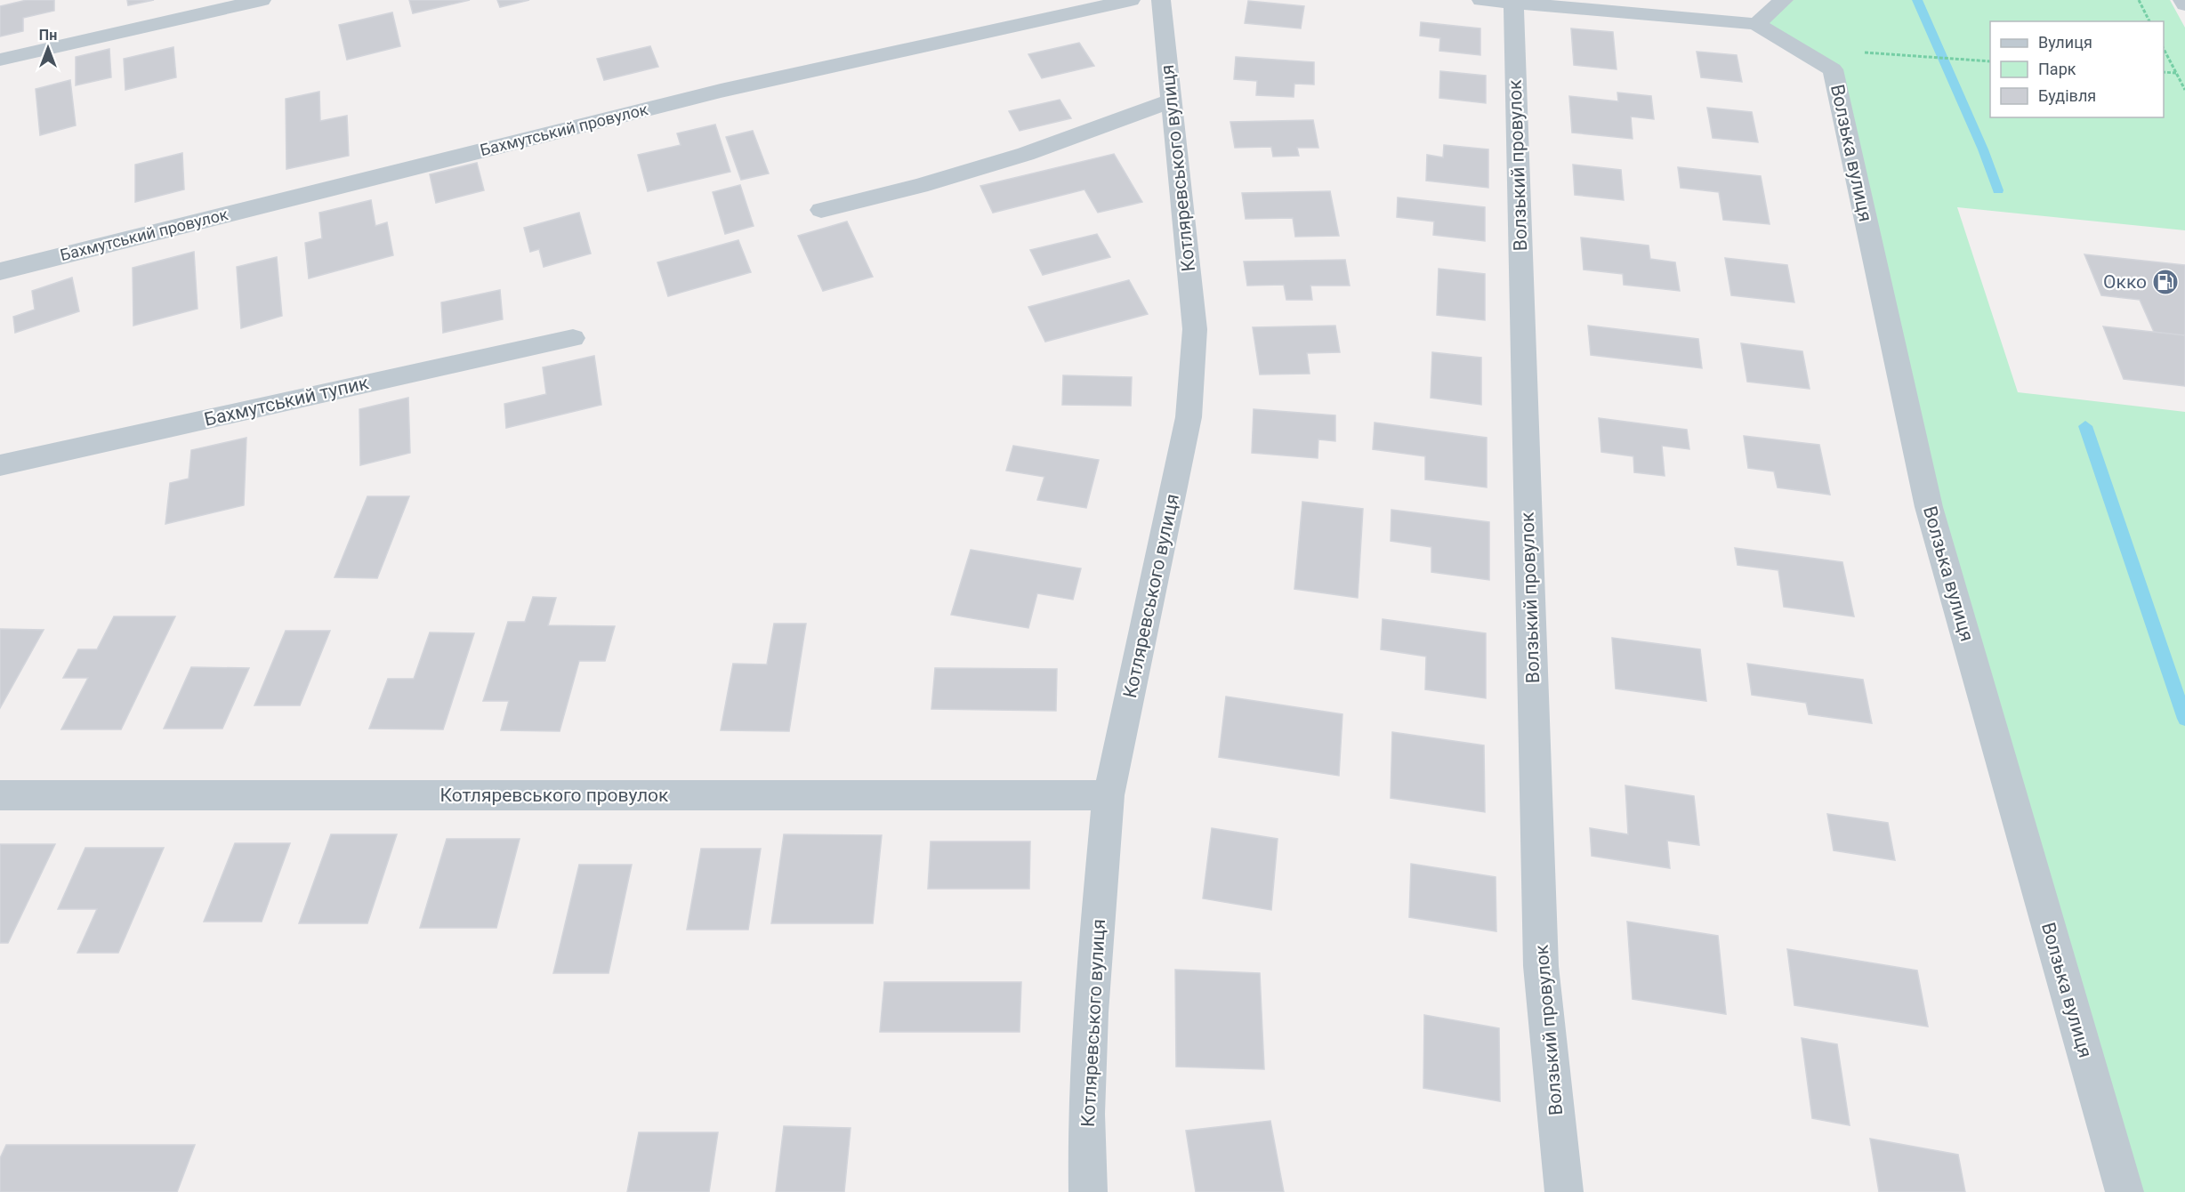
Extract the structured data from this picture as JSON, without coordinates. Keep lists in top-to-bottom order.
{
  "streets": {
    "street": [
      "Бахмутський провулок",
      "Волзька вулиця",
      "Волзький провулок",
      "Котляревського вулиця",
      "Бахмутський тупик",
      "Котляревського провулок"
    ]
  },
  "crossings": [
    ["Котляревського вулиця", "Котляревського провулок"]
  ],
  "places": {
    "fuel station": ["Окко"]
  },
  "legend": ["Вулиця", "Парк", "Будівля"],
  "north": "top"
}
